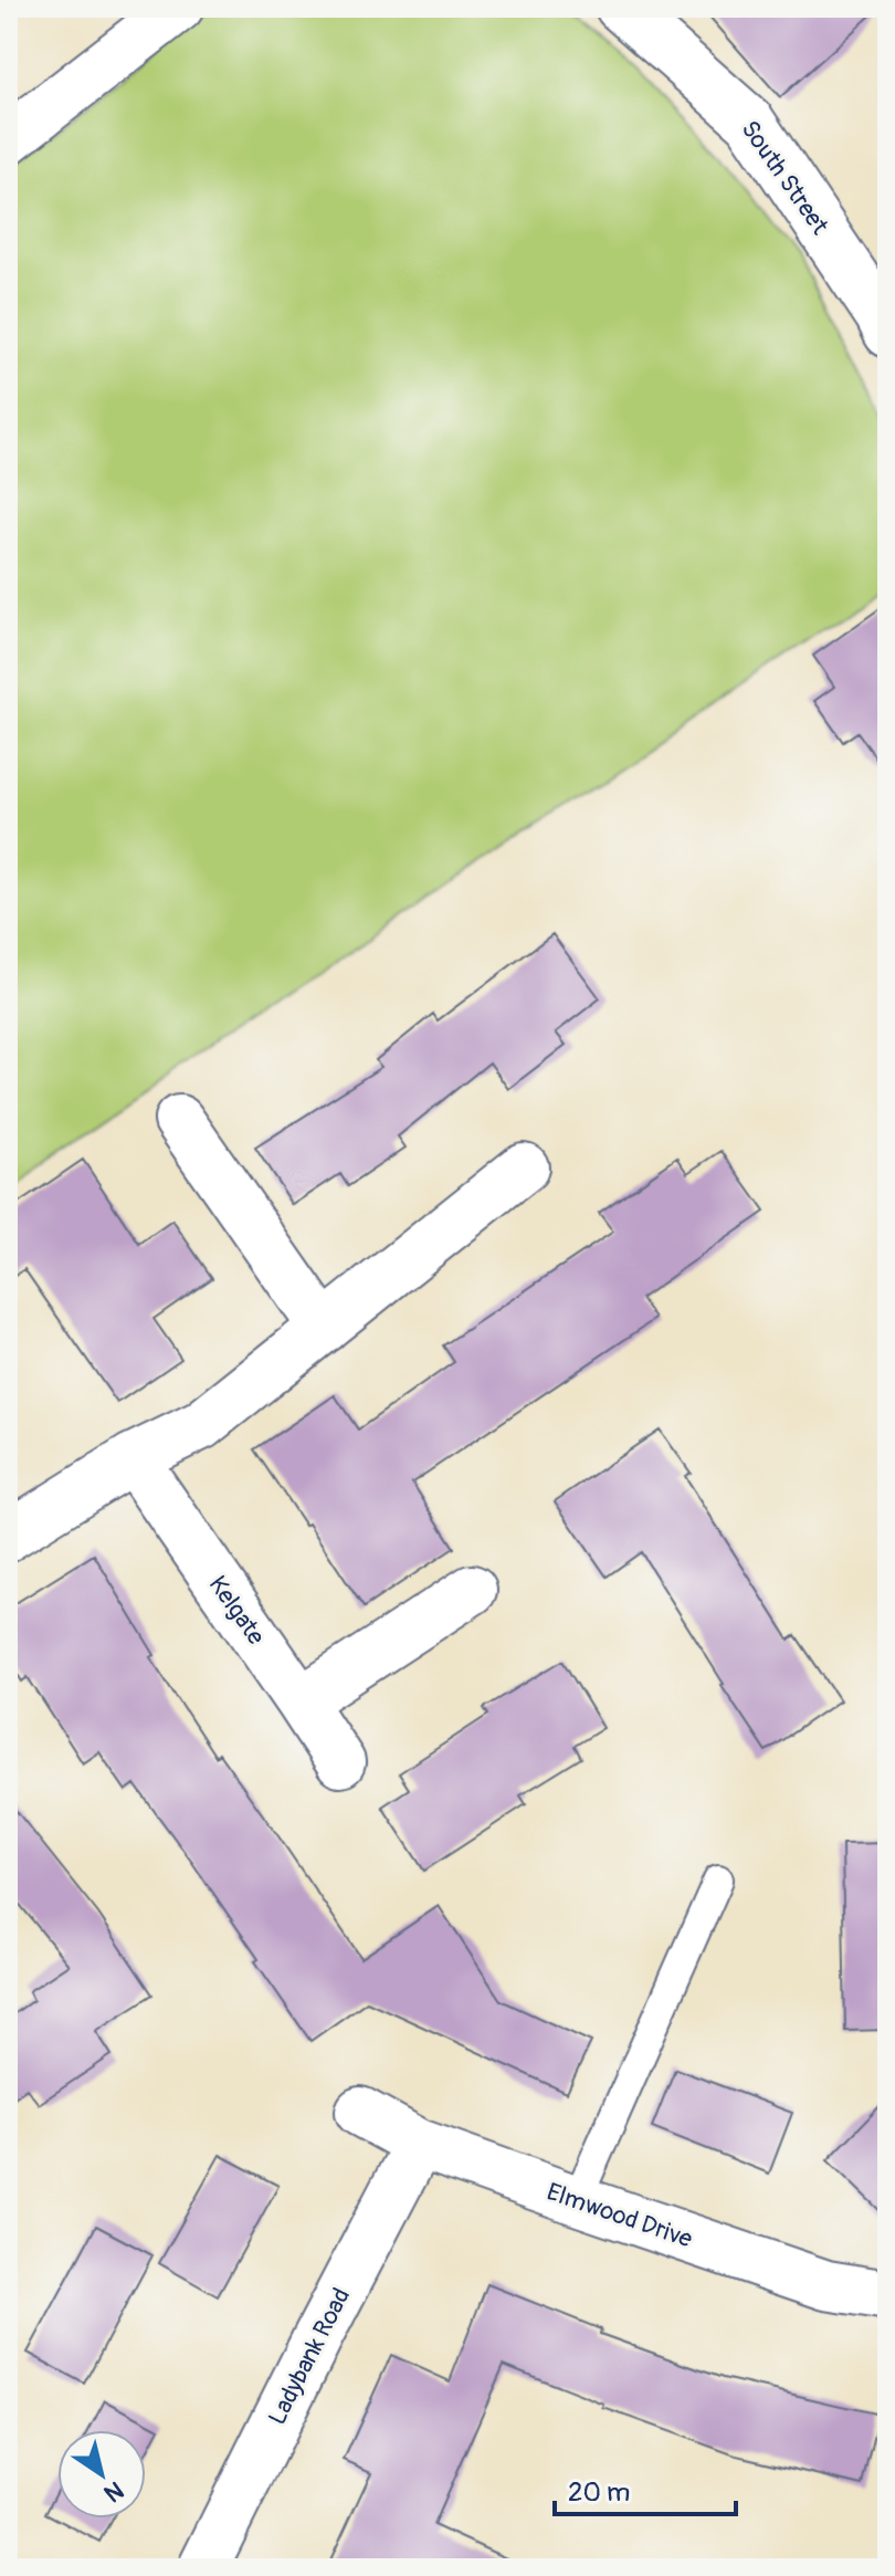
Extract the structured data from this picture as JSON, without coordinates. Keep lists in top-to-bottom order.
{
  "streets": {
    "street": [
      "South Street",
      "Kelgate",
      "Elmwood Drive",
      "Ladybank Road"
    ]
  },
  "crossings": [
    ["Elmwood Drive", "Ladybank Road"]
  ],
  "scale_bar": "20 m",
  "north": "bottom right"
}
